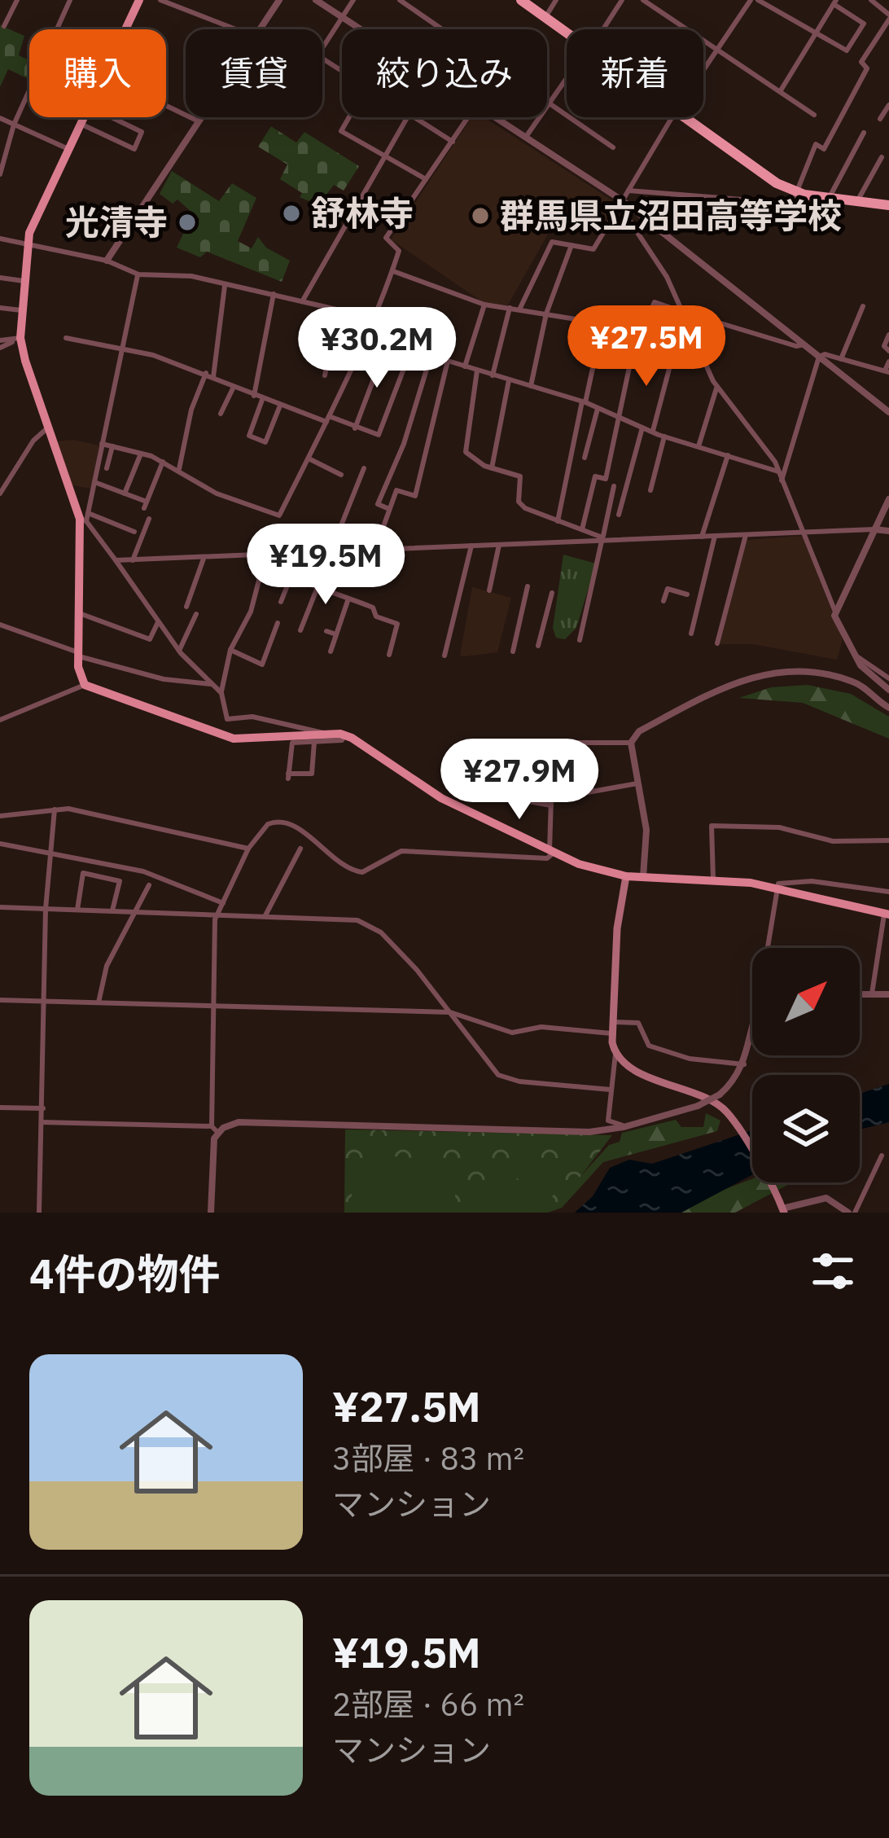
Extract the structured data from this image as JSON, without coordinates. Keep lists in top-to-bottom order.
{
  "places": ["舒林寺", "群馬県立沼田高等学校", "光清寺"],
  "north": "top right",
  "page": {
    "chip": [
      "購入",
      "賃貸",
      "絞り込み",
      "新着"
    ],
    "price": [
      "¥27.5M",
      "¥30.2M",
      "¥19.5M",
      "¥27.9M"
    ],
    "heading": "4件の物件",
    "list": [
      {
        "name": "¥27.5M",
        "note": "3部屋 · 83 m² · マンション"
      },
      {
        "name": "¥19.5M",
        "note": "2部屋 · 66 m² · マンション"
      }
    ]
  }
}
